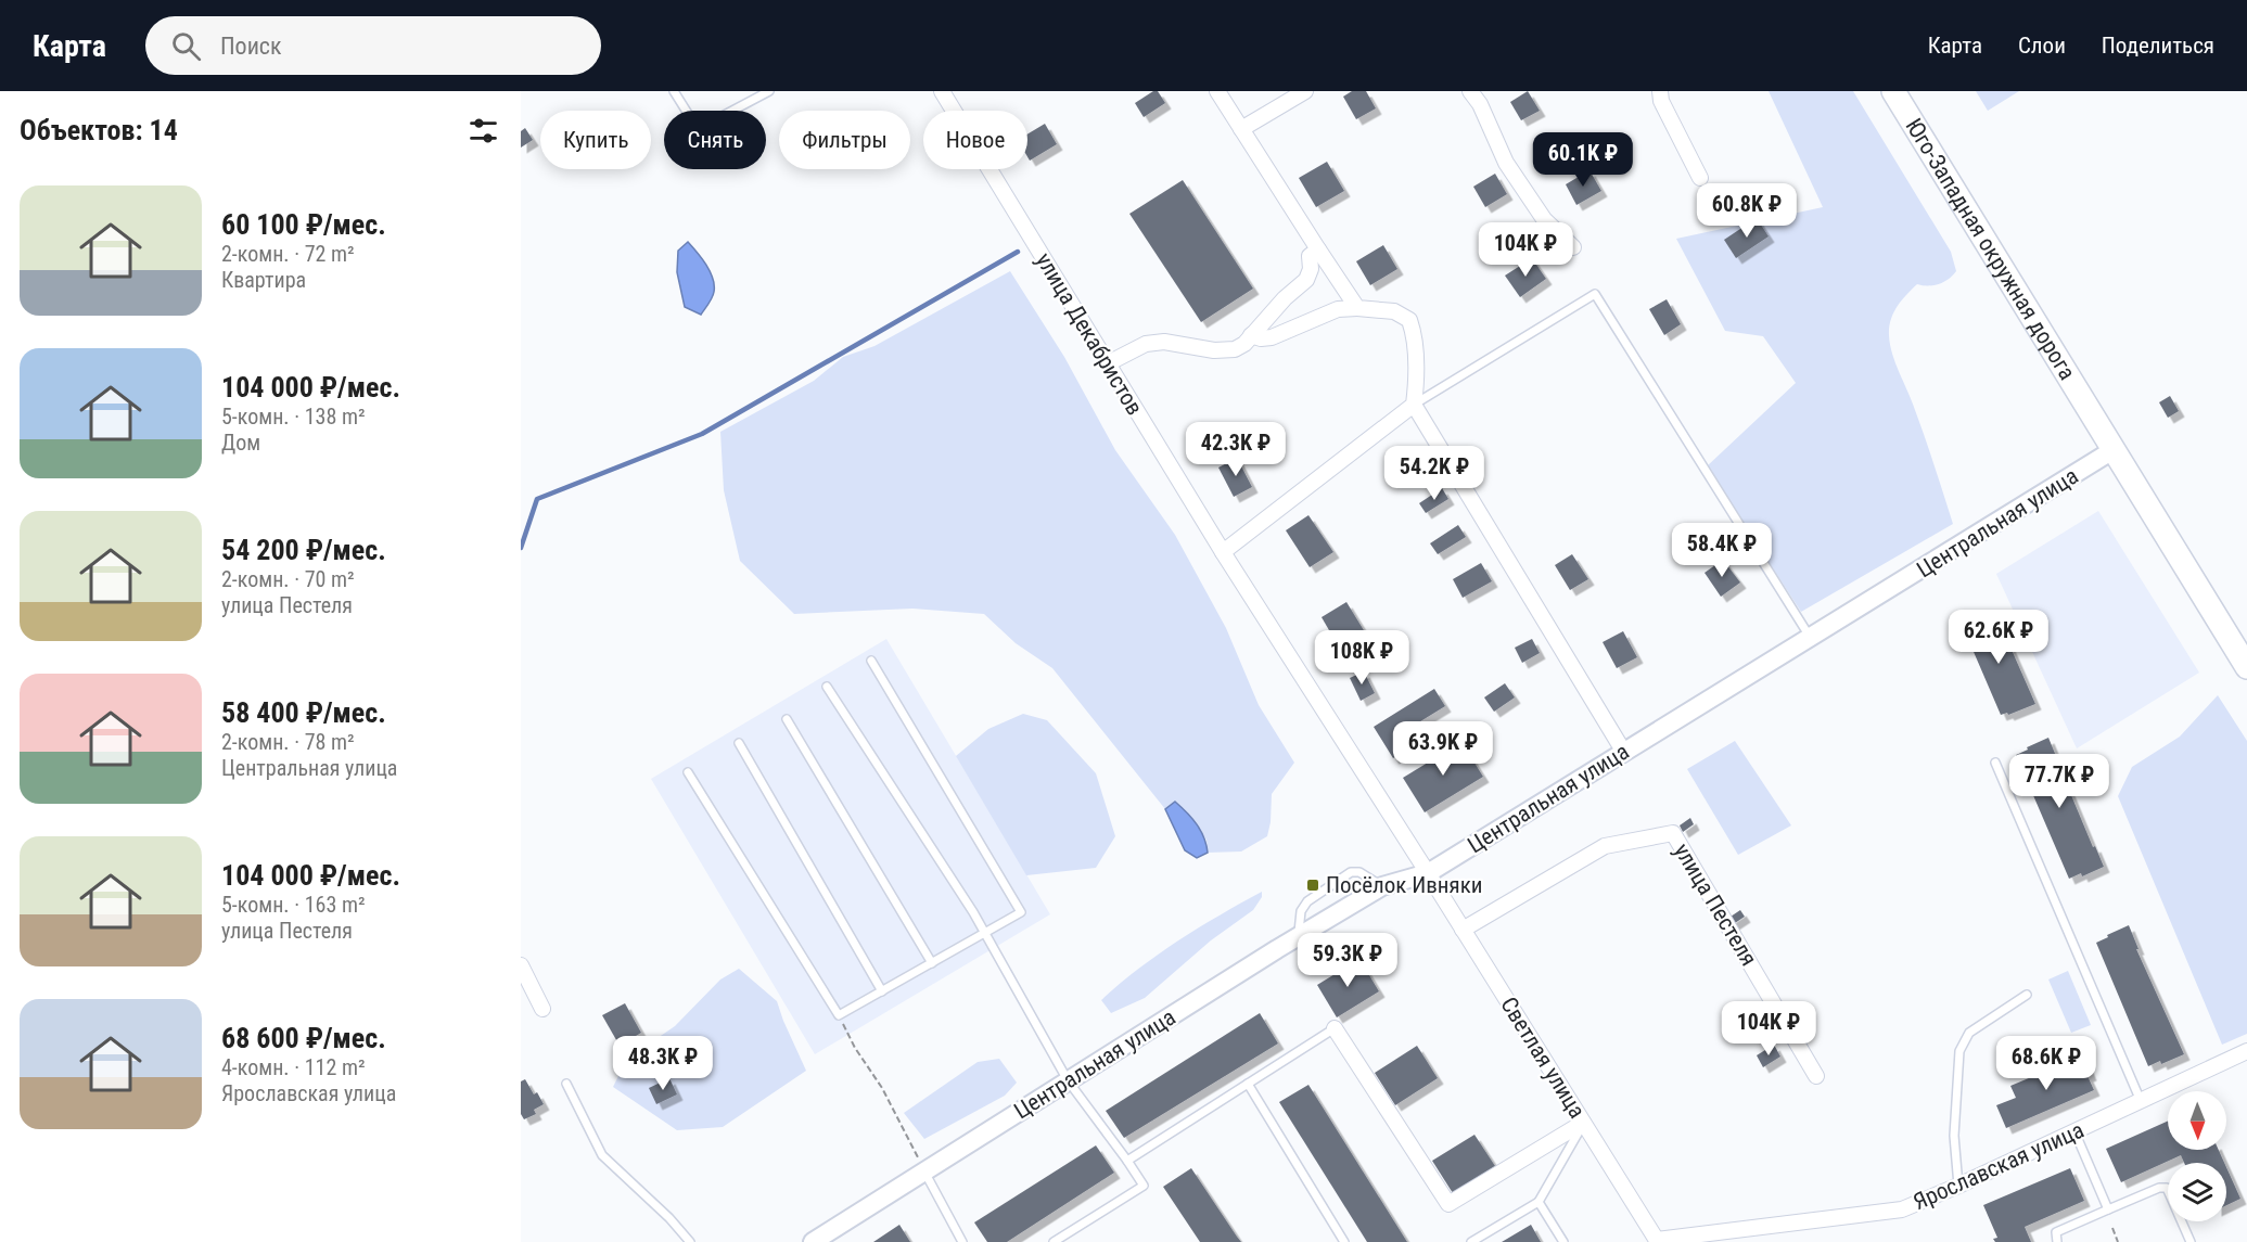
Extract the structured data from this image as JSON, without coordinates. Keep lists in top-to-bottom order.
{
  "streets": {
    "highway": ["Юго-Западная окружная дорога"],
    "street": [
      "улица Декабристов",
      "Центральная улица",
      "улица Пестеля",
      "Светлая улица",
      "Ярославская улица"
    ]
  },
  "crossings": [
    ["Юго-Западная окружная дорога", "Центральная улица"],
    ["улица Декабристов", "Центральная улица"],
    ["улица Декабристов", "Светлая улица"],
    ["Центральная улица", "Светлая улица"],
    ["улица Пестеля", "Светлая улица"],
    ["Светлая улица", "Ярославская улица"]
  ],
  "places": {
    "transit": ["Посёлок Ивняки"]
  },
  "north": "bottom",
  "page": {
    "header": "Карта",
    "search": "Поиск",
    "nav": ["Карта", "Слои", "Поделиться"],
    "heading": "Объектов: 14",
    "chip": [
      "Купить",
      "Снять",
      "Фильтры",
      "Новое"
    ],
    "price": [
      "60.1K ₽",
      "60.8K ₽",
      "104K ₽",
      "42.3K ₽",
      "54.2K ₽",
      "58.4K ₽",
      "62.6K ₽",
      "108K ₽",
      "63.9K ₽",
      "77.7K ₽",
      "59.3K ₽",
      "104K ₽",
      "48.3K ₽",
      "68.6K ₽"
    ],
    "list": [
      {
        "name": "60 100 ₽/мес.",
        "note": "2-комн. · 72 m² · Квартира"
      },
      {
        "name": "104 000 ₽/мес.",
        "note": "5-комн. · 138 m² · Дом"
      },
      {
        "name": "54 200 ₽/мес.",
        "note": "2-комн. · 70 m² · улица Пестеля"
      },
      {
        "name": "58 400 ₽/мес.",
        "note": "2-комн. · 78 m² · Центральная улица"
      },
      {
        "name": "104 000 ₽/мес.",
        "note": "5-комн. · 163 m² · улица Пестеля"
      },
      {
        "name": "68 600 ₽/мес.",
        "note": "4-комн. · 112 m² · Ярославская улица"
      }
    ]
  }
}
